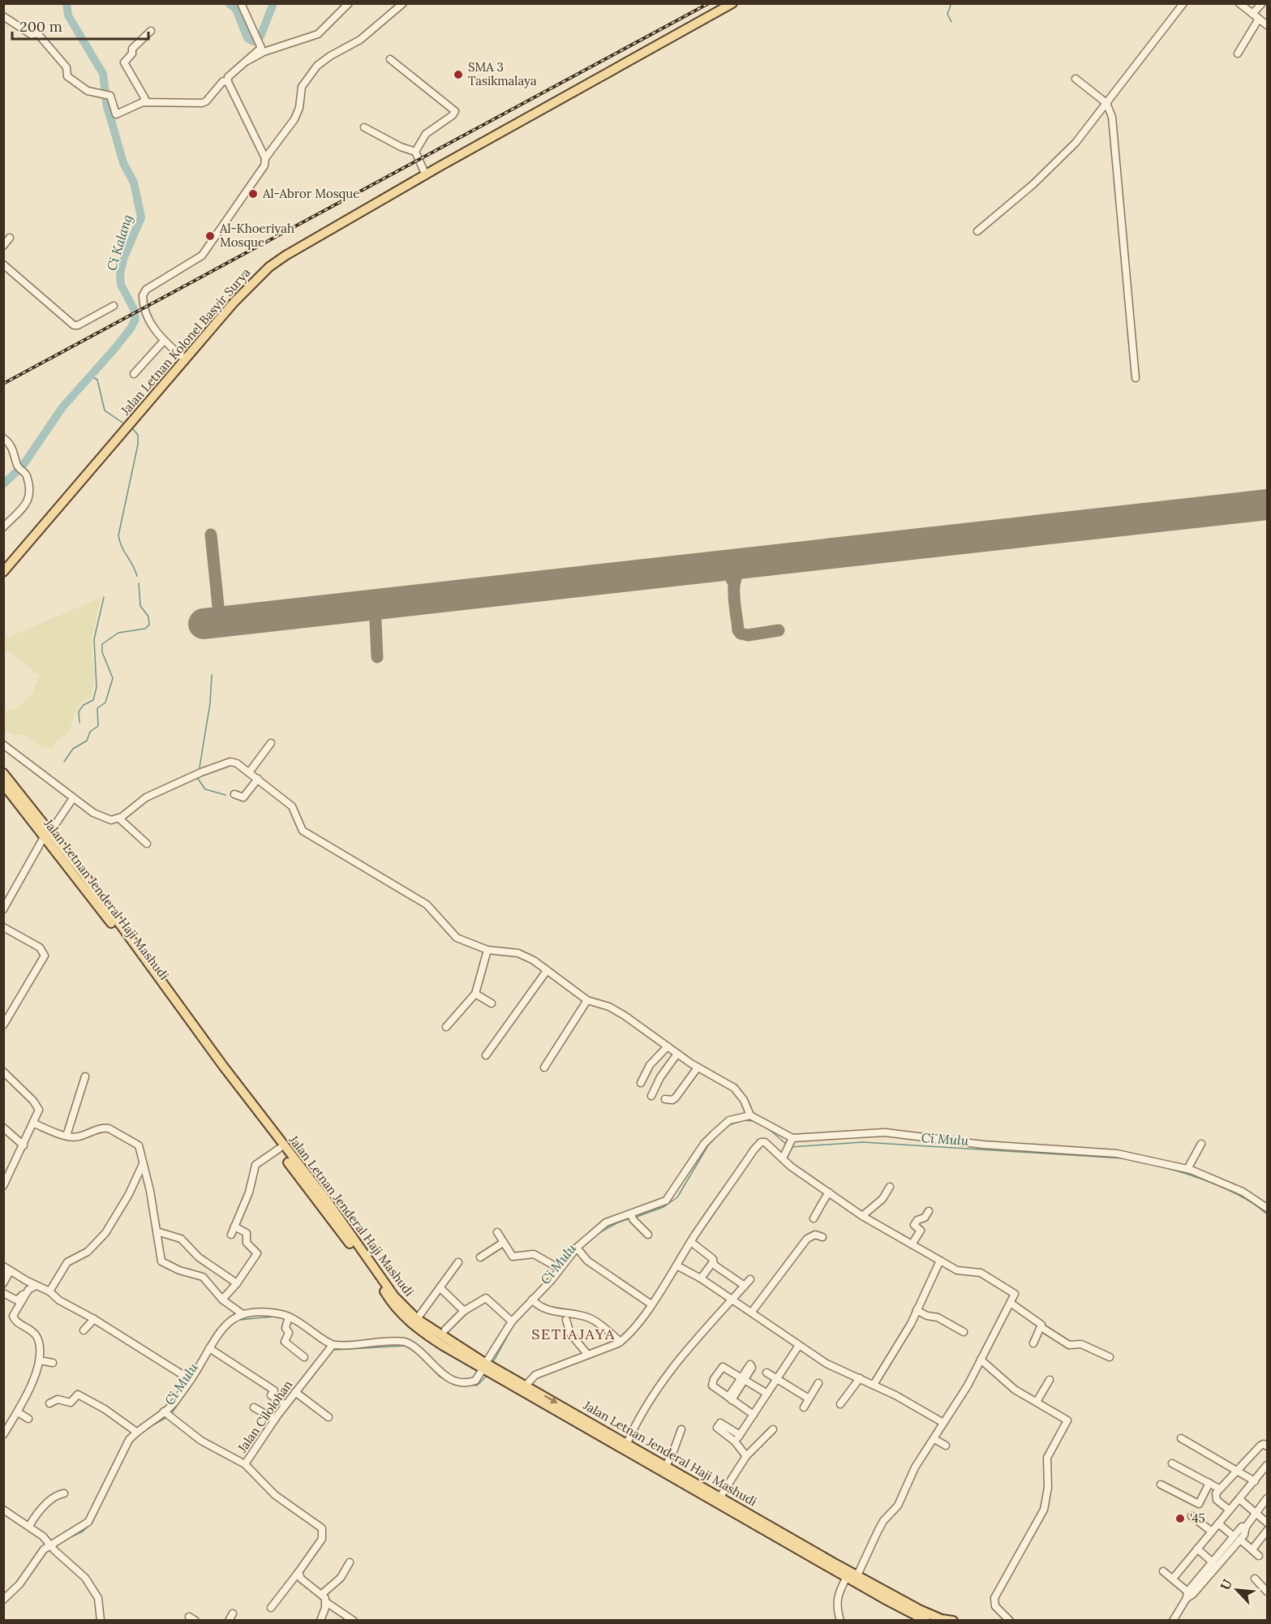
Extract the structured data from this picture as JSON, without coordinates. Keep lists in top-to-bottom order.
{
  "streets": {
    "main road": ["Jalan Letnan Kolonel Basyir Surya", "Jalan Letnan Jenderal Haji Mashudi"],
    "street": ["Jalan Cilolohan"]
  },
  "districts": ["SETIAJAYA"],
  "water": ["Ci Kalang", "Ci Mulu"],
  "places": [
    "SMA 3 Tasikmalaya",
    "Al-Abror Mosque",
    "Al-Khoeriyah Mosque",
    "'45"
  ],
  "scale_bar": "200 m",
  "north": "top left"
}
